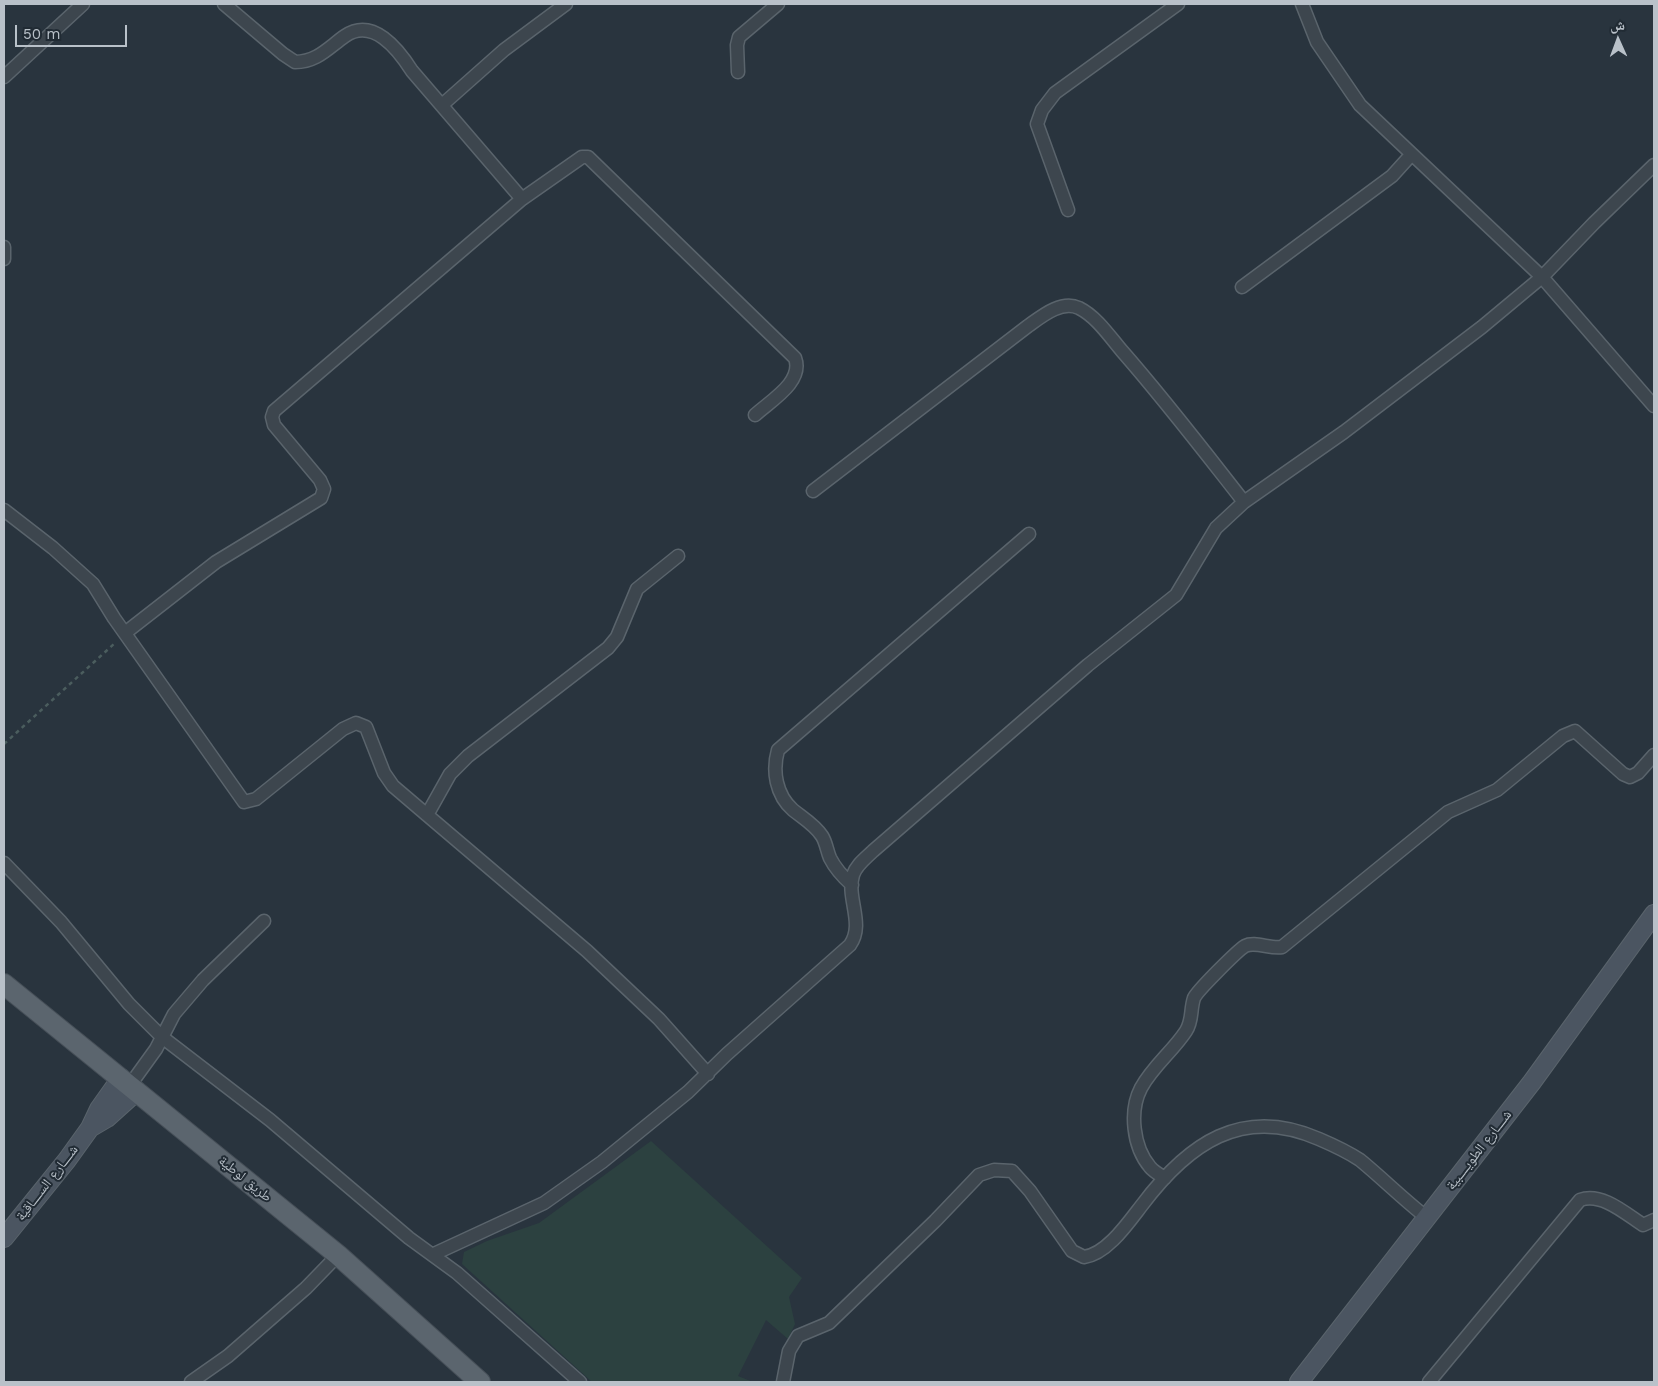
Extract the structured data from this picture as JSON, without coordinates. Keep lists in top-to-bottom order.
{
  "streets": {
    "main road": ["طريق لوطية"],
    "street": ["شــــارع الطويــــبية", "شــــارع الســــاقية"]
  },
  "crossings": [
    ["طريق لوطية", "شــــارع الســــاقية"]
  ],
  "scale_bar": "50 m",
  "north": "top"
}
